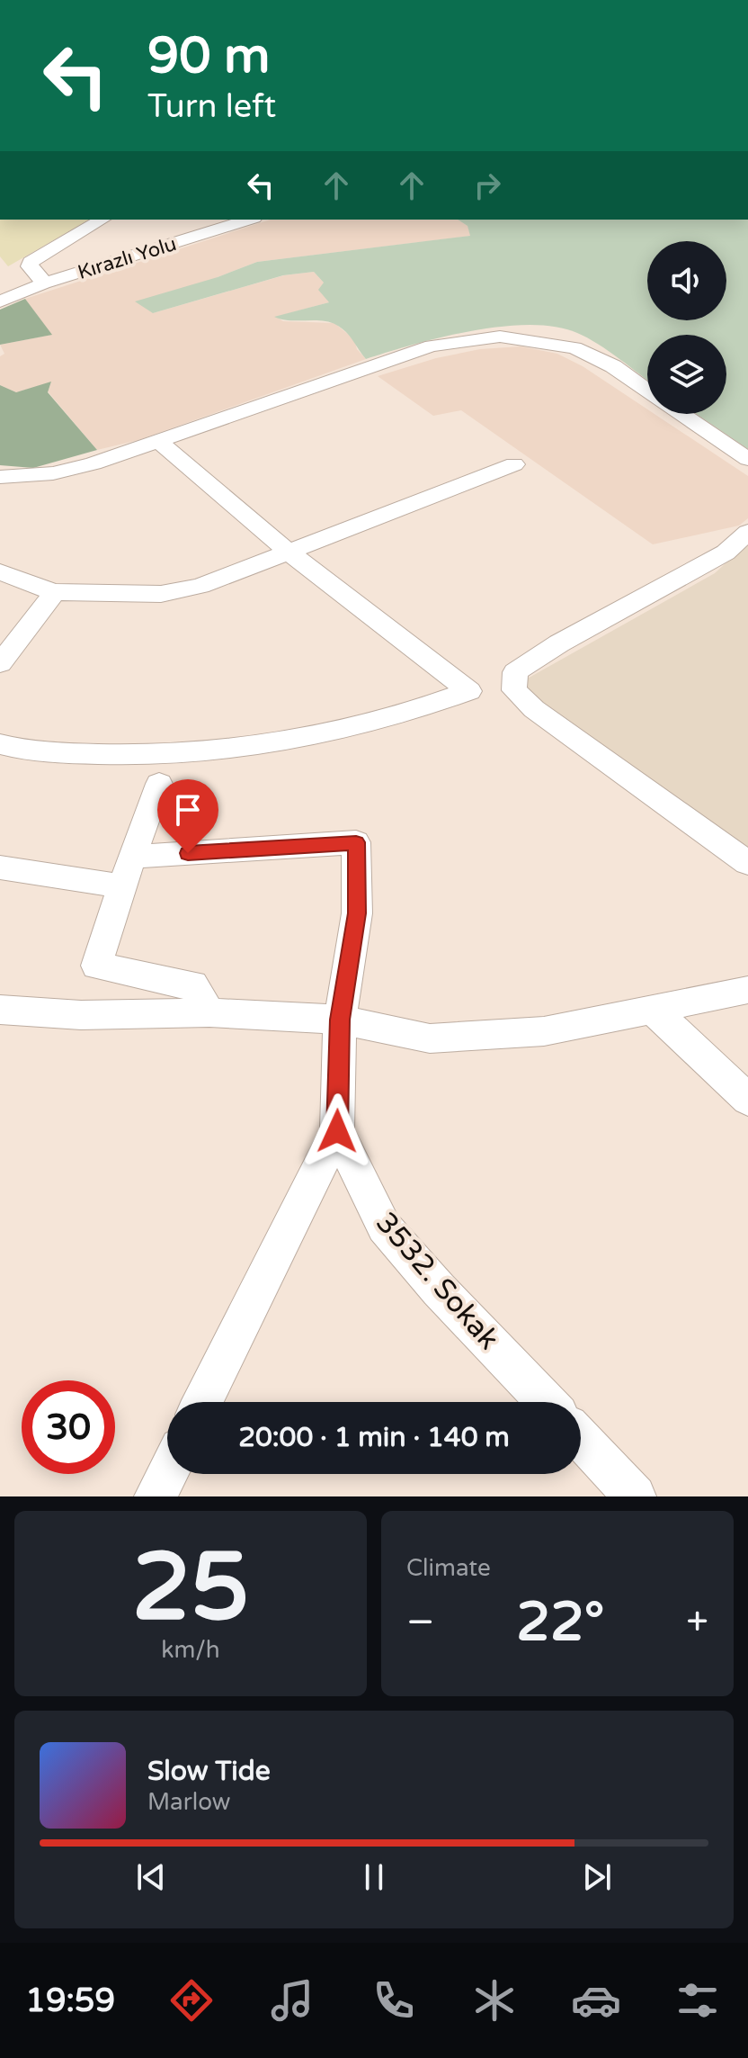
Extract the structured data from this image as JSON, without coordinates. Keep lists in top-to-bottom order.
{
  "streets": {
    "street": ["Kırazlı Yolu", "3532. Sokak"]
  },
  "page": {
    "turn": ["90 m", "Turn left"],
    "limit": "30",
    "trip": "20:00 · 1 min · 140 m",
    "tile": [
      ["25", "km/h"],
      "Climate"
    ],
    "heat": ["−", "22°", "+"],
    "song": ["Slow Tide", "Marlow"],
    "tabs": "19:59"
  }
}
